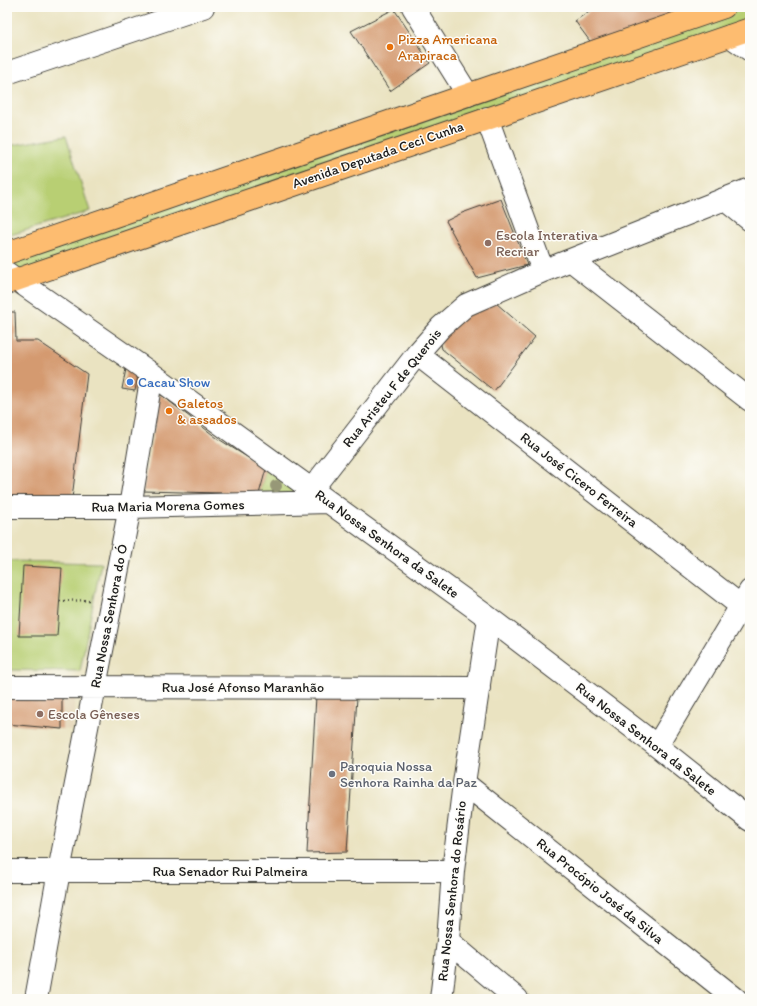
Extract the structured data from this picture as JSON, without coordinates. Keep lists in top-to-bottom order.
{
  "streets": {
    "main road": ["Avenida Deputada Ceci Cunha"],
    "street": [
      "Rua Aristeu F de Querois",
      "Rua José Cicero Ferreira",
      "Rua Maria Morena Gomes",
      "Rua Nossa Senhora da Salete",
      "Rua Nossa Senhora do Ó",
      "Rua José Afonso Maranhão",
      "Rua Senador Rui Palmeira",
      "Rua Nossa Senhora do Rosário",
      "Rua Procópio José da Silva"
    ]
  },
  "crossings": [
    ["Avenida Deputada Ceci Cunha", "Rua Nossa Senhora da Salete"],
    ["Rua Aristeu F de Querois", "Rua José Cicero Ferreira"],
    ["Rua Aristeu F de Querois", "Rua Nossa Senhora da Salete"],
    ["Rua Maria Morena Gomes", "Rua Nossa Senhora da Salete"],
    ["Rua Maria Morena Gomes", "Rua Nossa Senhora do Ó"],
    ["Rua Nossa Senhora da Salete", "Rua Nossa Senhora do Ó"],
    ["Rua Nossa Senhora da Salete", "Rua Nossa Senhora do Rosário"],
    ["Rua Nossa Senhora do Ó", "Rua José Afonso Maranhão"],
    ["Rua Nossa Senhora do Ó", "Rua Senador Rui Palmeira"],
    ["Rua José Afonso Maranhão", "Rua Nossa Senhora do Rosário"],
    ["Rua Senador Rui Palmeira", "Rua Nossa Senhora do Rosário"],
    ["Rua Nossa Senhora do Rosário", "Rua Procópio José da Silva"]
  ],
  "places": [
    "Pizza Americana Arapiraca",
    "Escola Interativa Recriar",
    "Cacau Show",
    "Galetos & assados",
    "Escola Gêneses",
    "Paroquia Nossa Senhora Rainha da Paz"
  ]
}
